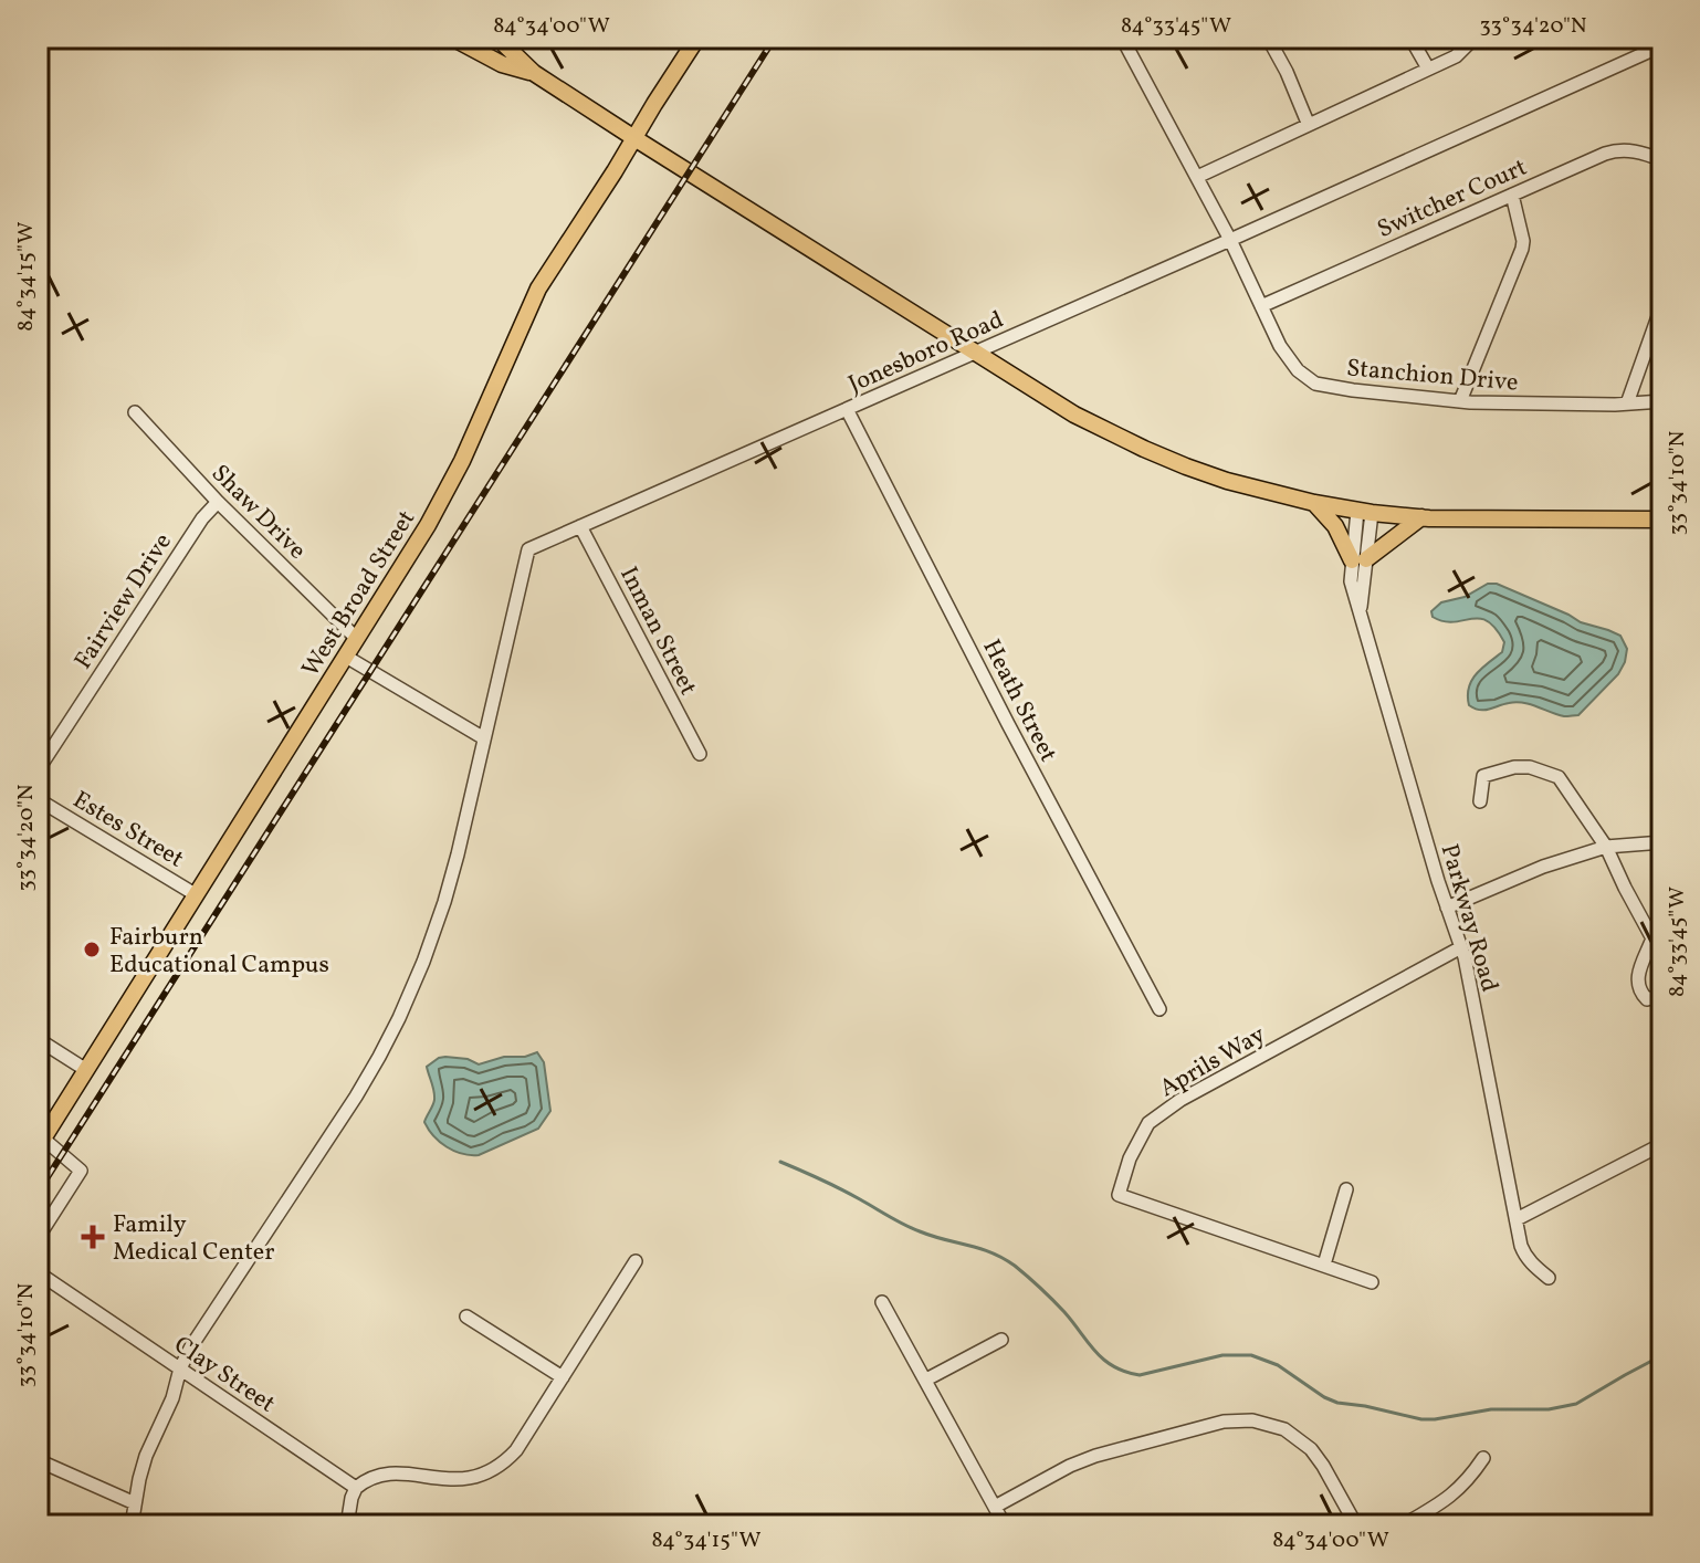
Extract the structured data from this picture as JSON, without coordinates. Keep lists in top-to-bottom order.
{
  "streets": {
    "main road": ["West Broad Street"],
    "street": [
      "Switcher Court",
      "Jonesboro Road",
      "Stanchion Drive",
      "Shaw Drive",
      "Fairview Drive",
      "Inman Street",
      "Heath Street",
      "Estes Street",
      "Parkway Road",
      "Aprils Way",
      "Clay Street"
    ]
  },
  "crossings": [
    ["Switcher Court", "Stanchion Drive"],
    ["Jonesboro Road", "Stanchion Drive"],
    ["Jonesboro Road", "Inman Street"],
    ["Jonesboro Road", "Heath Street"],
    ["Shaw Drive", "West Broad Street"],
    ["Shaw Drive", "Fairview Drive"],
    ["West Broad Street", "Estes Street"],
    ["Parkway Road", "Aprils Way"]
  ],
  "places": {
    "other": ["Fairburn Educational Campus"],
    "health": ["Family Medical Center"]
  },
  "coordinates": [
    "84°34'00\"W",
    "84°33'45\"W",
    "33°34'20\"N",
    "84°34'15\"W",
    "33°34'10\"N"
  ]
}
